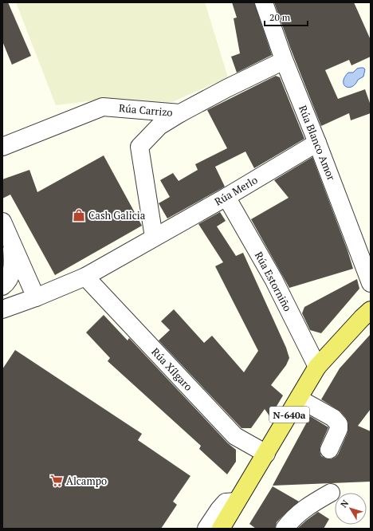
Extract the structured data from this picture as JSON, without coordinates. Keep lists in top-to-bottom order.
{
  "streets": {
    "main road": ["N-640a"],
    "street": [
      "Rúa Carrizo",
      "Rúa Blanco Amor",
      "Rúa Merlo",
      "Rúa Estorniño",
      "Rúa Xílgaro"
    ]
  },
  "crossings": [
    ["Rúa Carrizo", "Rúa Blanco Amor"],
    ["Rúa Blanco Amor", "Rúa Merlo"],
    ["Rúa Merlo", "Rúa Estorniño"],
    ["Rúa Estorniño", "N-640a"],
    ["Rúa Xílgaro", "N-640a"]
  ],
  "places": {
    "shop": ["Cash Galicia"],
    "supermarket": ["Alcampo"]
  },
  "scale_bar": "20 m",
  "north": "top left"
}
